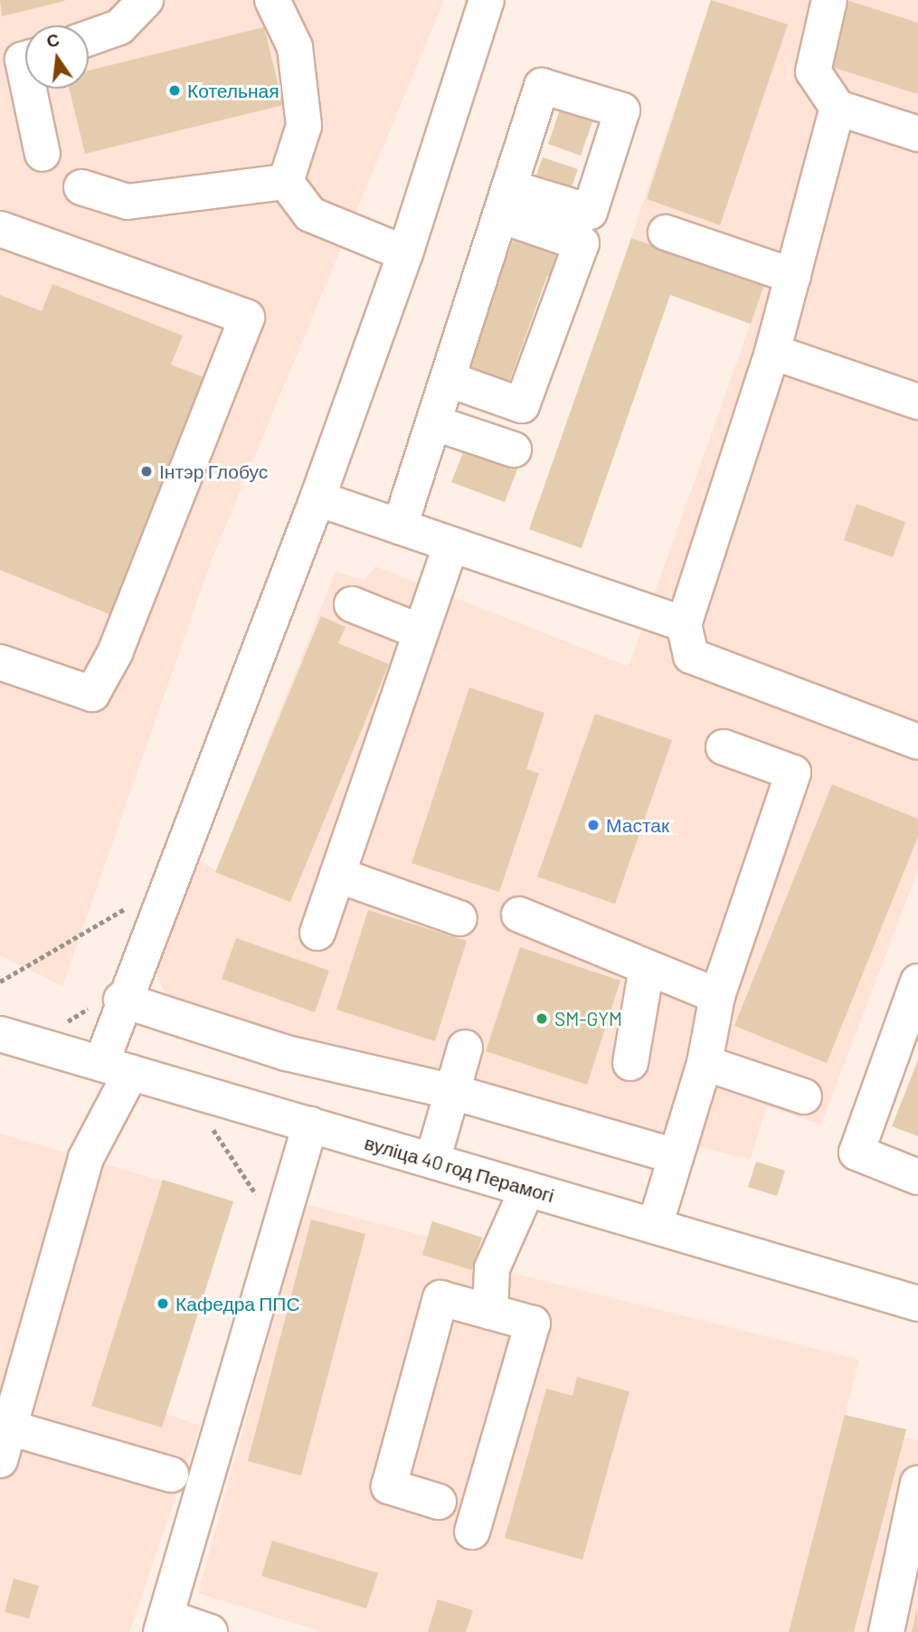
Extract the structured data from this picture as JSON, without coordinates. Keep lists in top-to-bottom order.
{
  "streets": {
    "street": ["вуліца 40 год Перамогі"]
  },
  "places": [
    "Котельная",
    "Інтэр Глобус",
    "Мастак",
    "SM-GYM",
    "Кафедра ППС"
  ],
  "north": "top"
}
